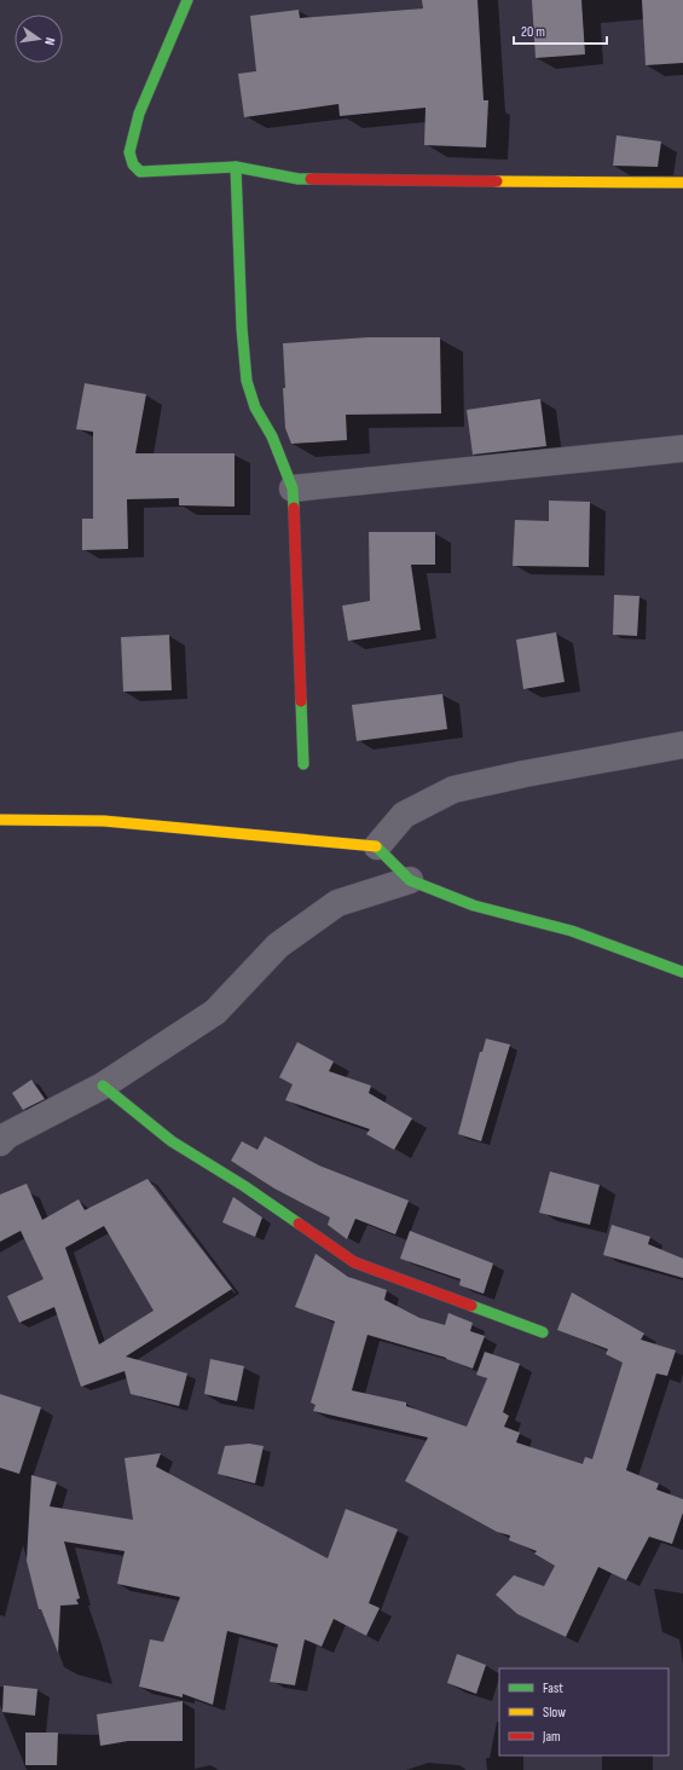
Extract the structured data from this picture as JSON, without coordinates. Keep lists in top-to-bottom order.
{
  "legend": ["Fast", "Slow", "Jam"],
  "scale_bar": "20 m",
  "north": "right"
}
